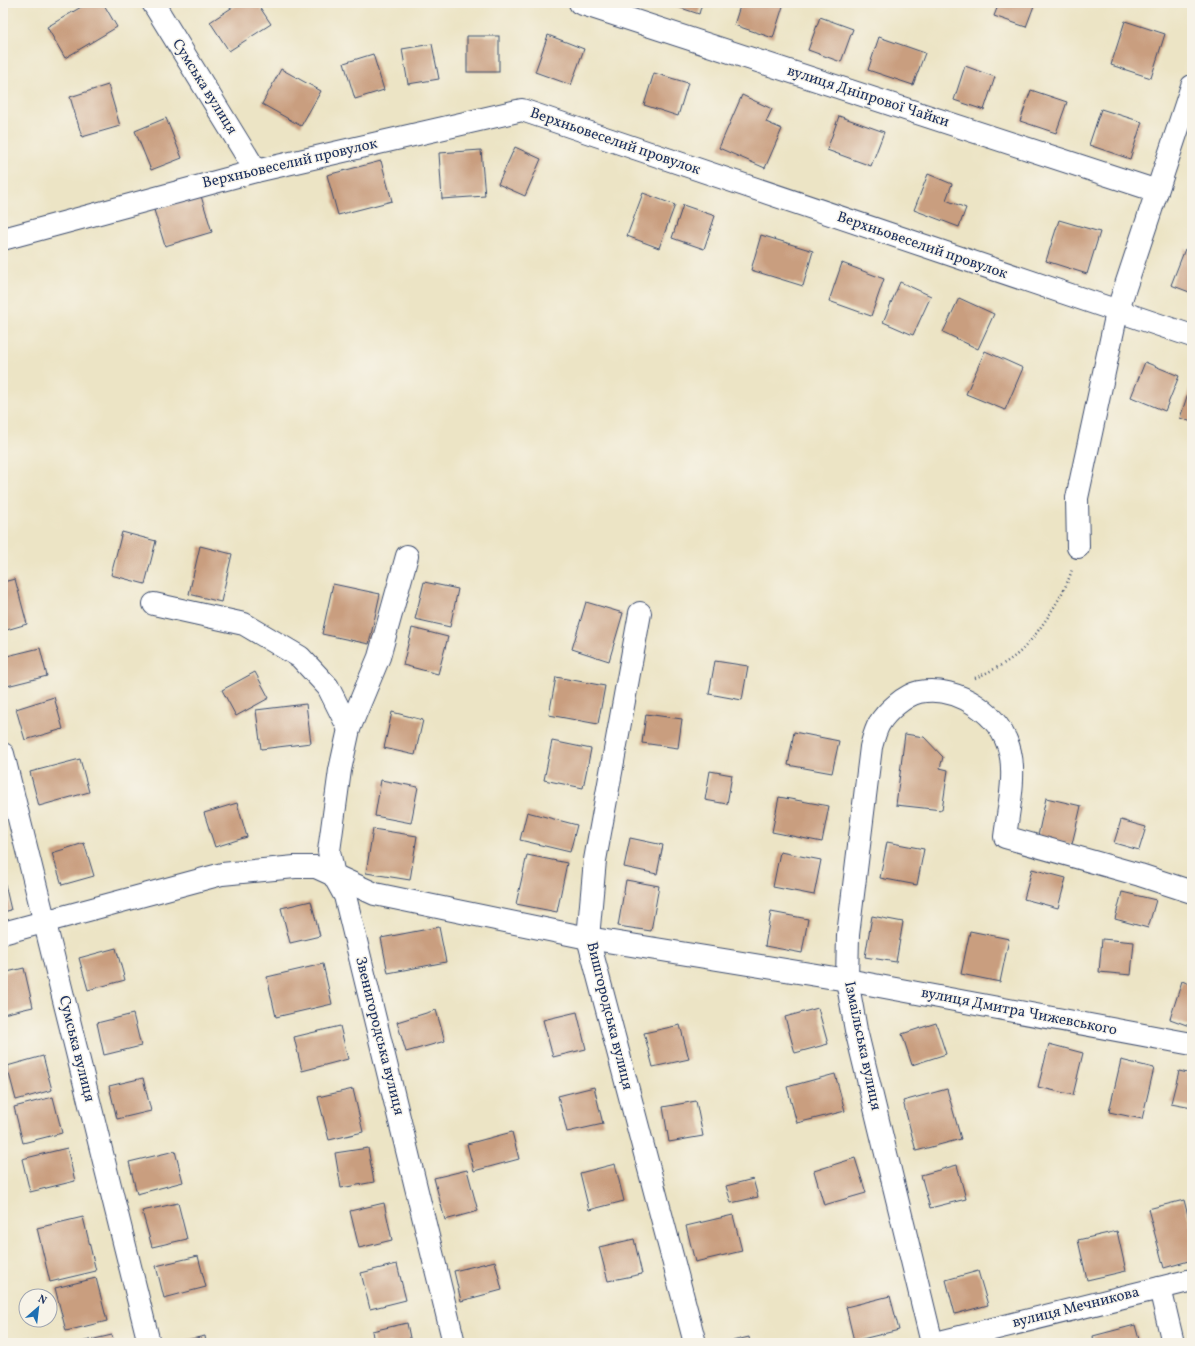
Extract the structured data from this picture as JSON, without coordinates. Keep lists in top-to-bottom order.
{
  "streets": {
    "street": [
      "Сумська вулиця",
      "вулиця Дніпрової Чайки",
      "Верхньовеселий провулок",
      "вулиця Дмитра Чижевського",
      "Вишгородська вулиця",
      "Звенигородська вулиця",
      "Ізмаїльська вулиця",
      "вулиця Мечникова"
    ]
  },
  "crossings": [
    ["Сумська вулиця", "Верхньовеселий провулок"],
    ["Сумська вулиця", "вулиця Дмитра Чижевського"],
    ["вулиця Дмитра Чижевського", "Вишгородська вулиця"],
    ["вулиця Дмитра Чижевського", "Звенигородська вулиця"],
    ["вулиця Дмитра Чижевського", "Ізмаїльська вулиця"]
  ],
  "north": "top right"
}
